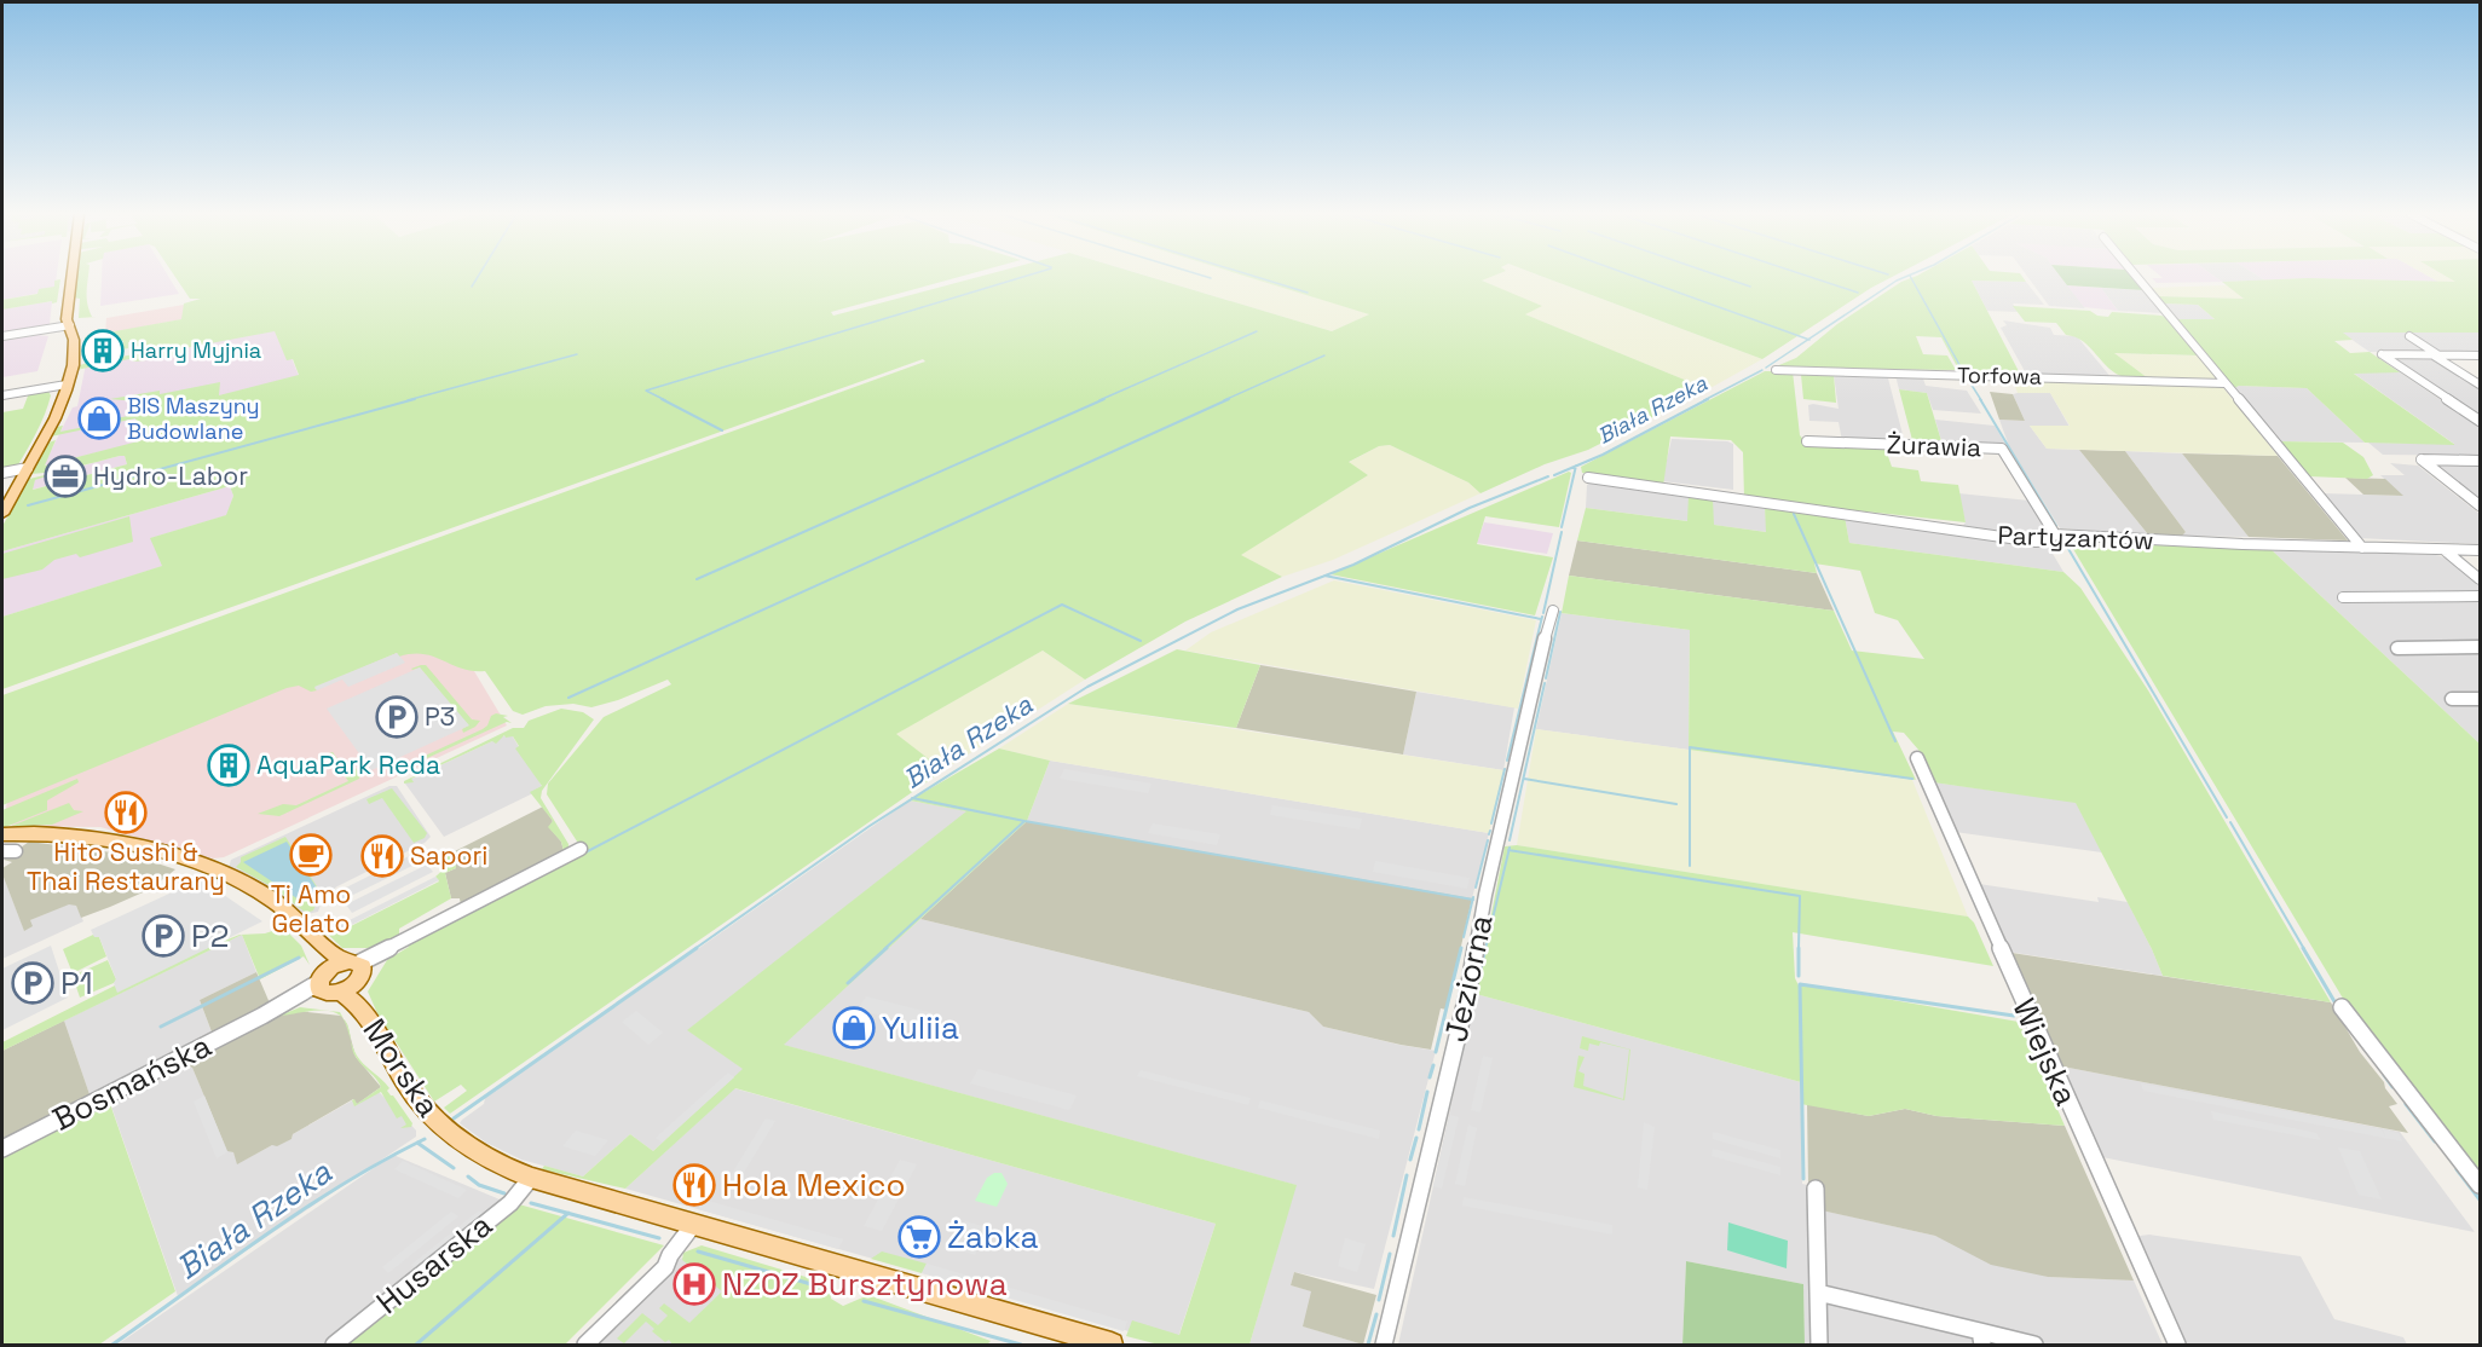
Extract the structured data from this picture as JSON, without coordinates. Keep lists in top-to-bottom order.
{
  "streets": {
    "main road": ["Morska"],
    "street": [
      "Torfowa",
      "Żurawia",
      "Partyzantów",
      "Jeziorna",
      "Wiejska",
      "Bosmańska",
      "Husarska"
    ]
  },
  "crossings": [
    ["Żurawia", "Partyzantów"],
    ["Morska", "Bosmańska"],
    ["Morska", "Husarska"]
  ],
  "water": ["Biała Rzeka"],
  "places": {
    "building": ["Harry Myjnia", "AquaPark Reda"],
    "shop": ["BIS Maszyny Budowlane", "Yuliia"],
    "office": ["Hydro-Labor"],
    "parking": ["P3", "P2", "P1"],
    "restaurant": ["Hito Sushi & Thai Restaurany", "Sapori", "Hola Mexico"],
    "cafe": ["Ti Amo Gelato"],
    "supermarket": ["Żabka"],
    "hospital": ["NZOZ Bursztynowa"]
  }
}
